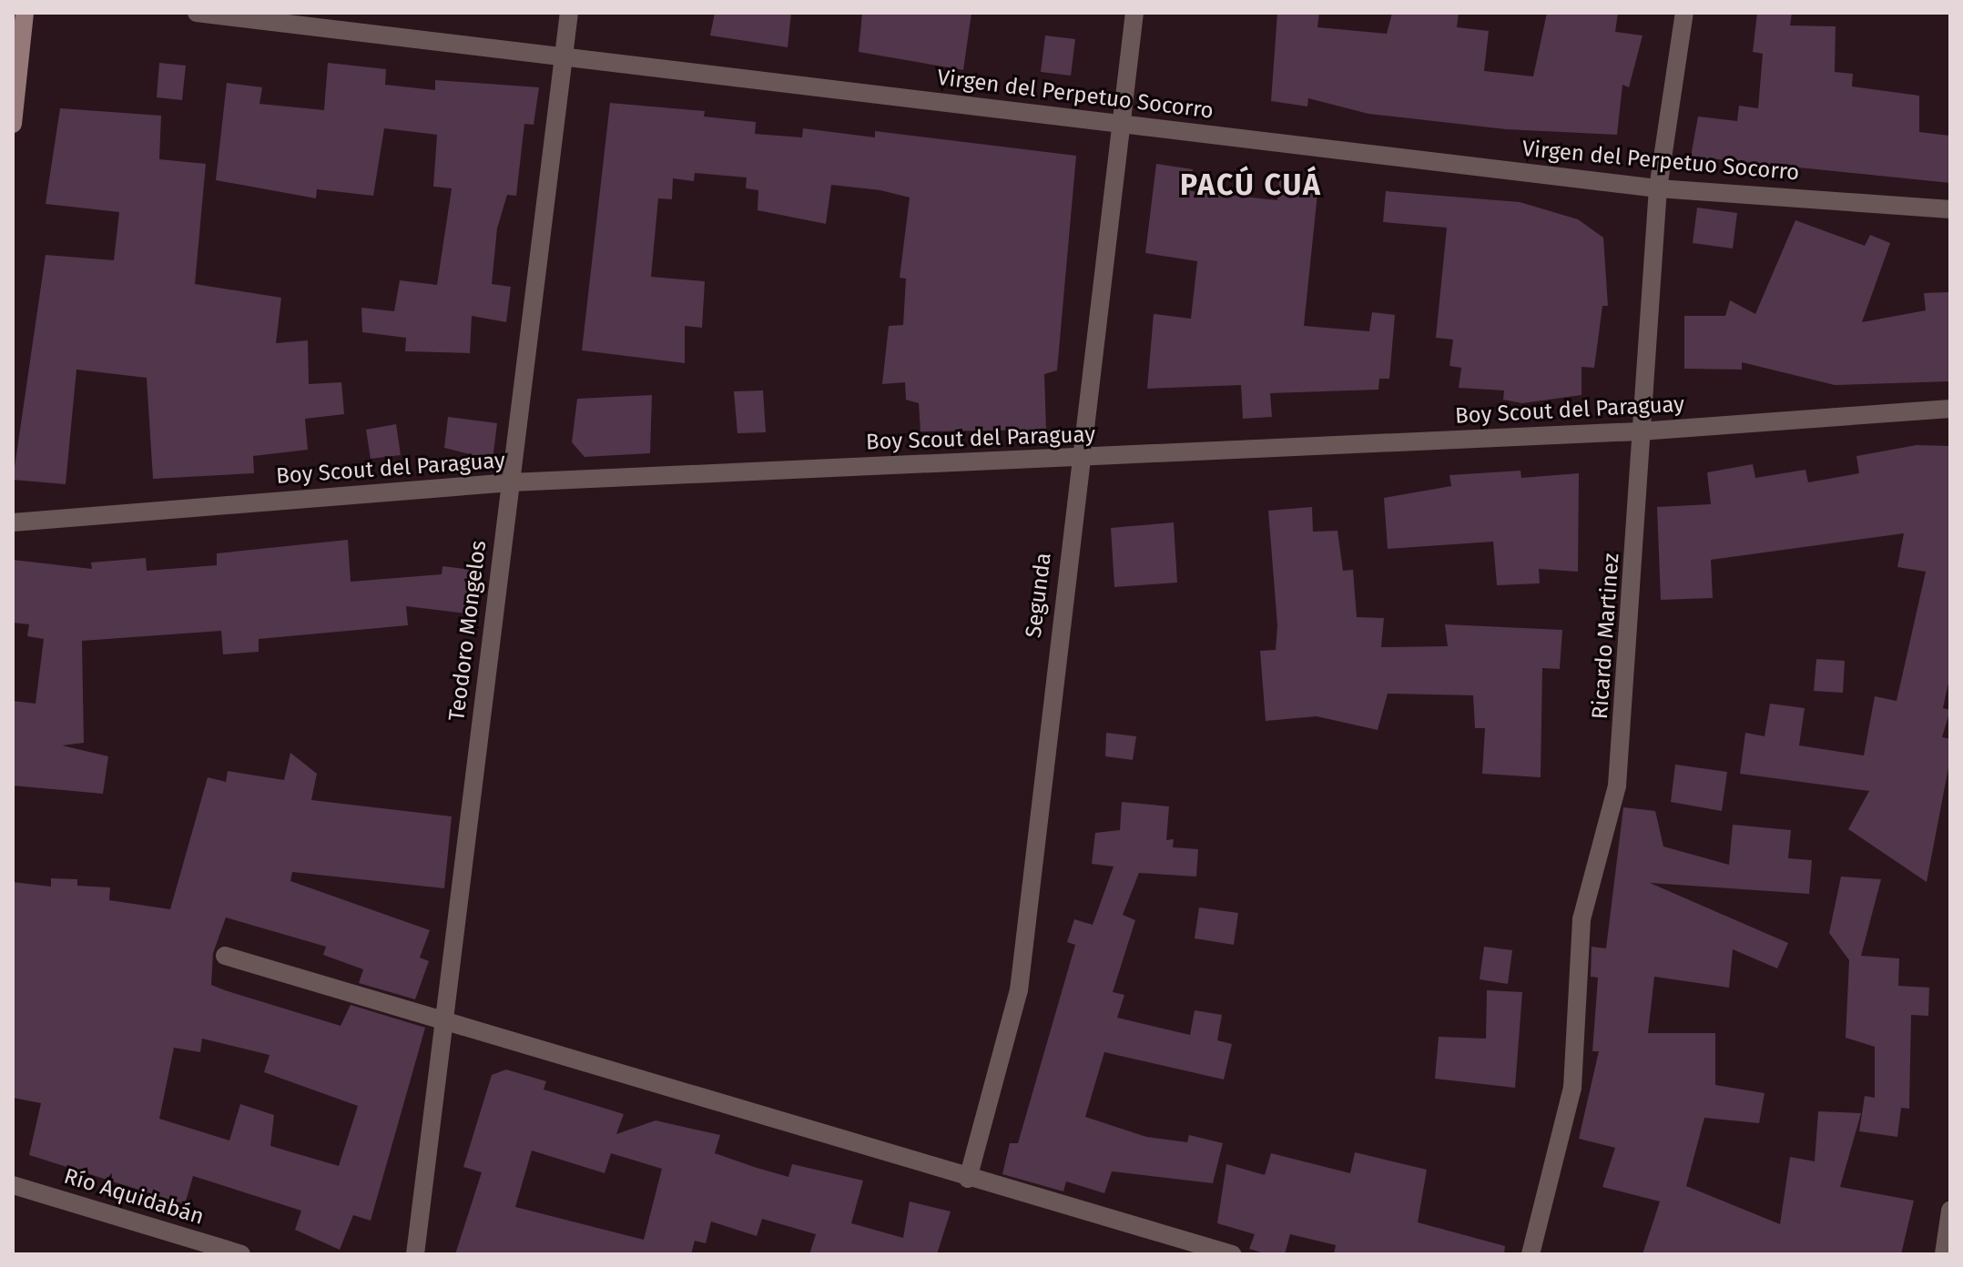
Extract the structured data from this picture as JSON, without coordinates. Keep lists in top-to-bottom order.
{
  "streets": {
    "street": [
      "Virgen del Perpetuo Socorro",
      "Boy Scout del Paraguay",
      "Segunda",
      "Teodoro Mongelos",
      "Ricardo Martinez",
      "Río Aquidabán"
    ]
  },
  "crossings": [
    ["Virgen del Perpetuo Socorro", "Segunda"],
    ["Virgen del Perpetuo Socorro", "Teodoro Mongelos"],
    ["Virgen del Perpetuo Socorro", "Ricardo Martinez"],
    ["Boy Scout del Paraguay", "Segunda"],
    ["Boy Scout del Paraguay", "Teodoro Mongelos"],
    ["Boy Scout del Paraguay", "Ricardo Martinez"]
  ],
  "districts": ["PACÚ CUÁ"]
}
